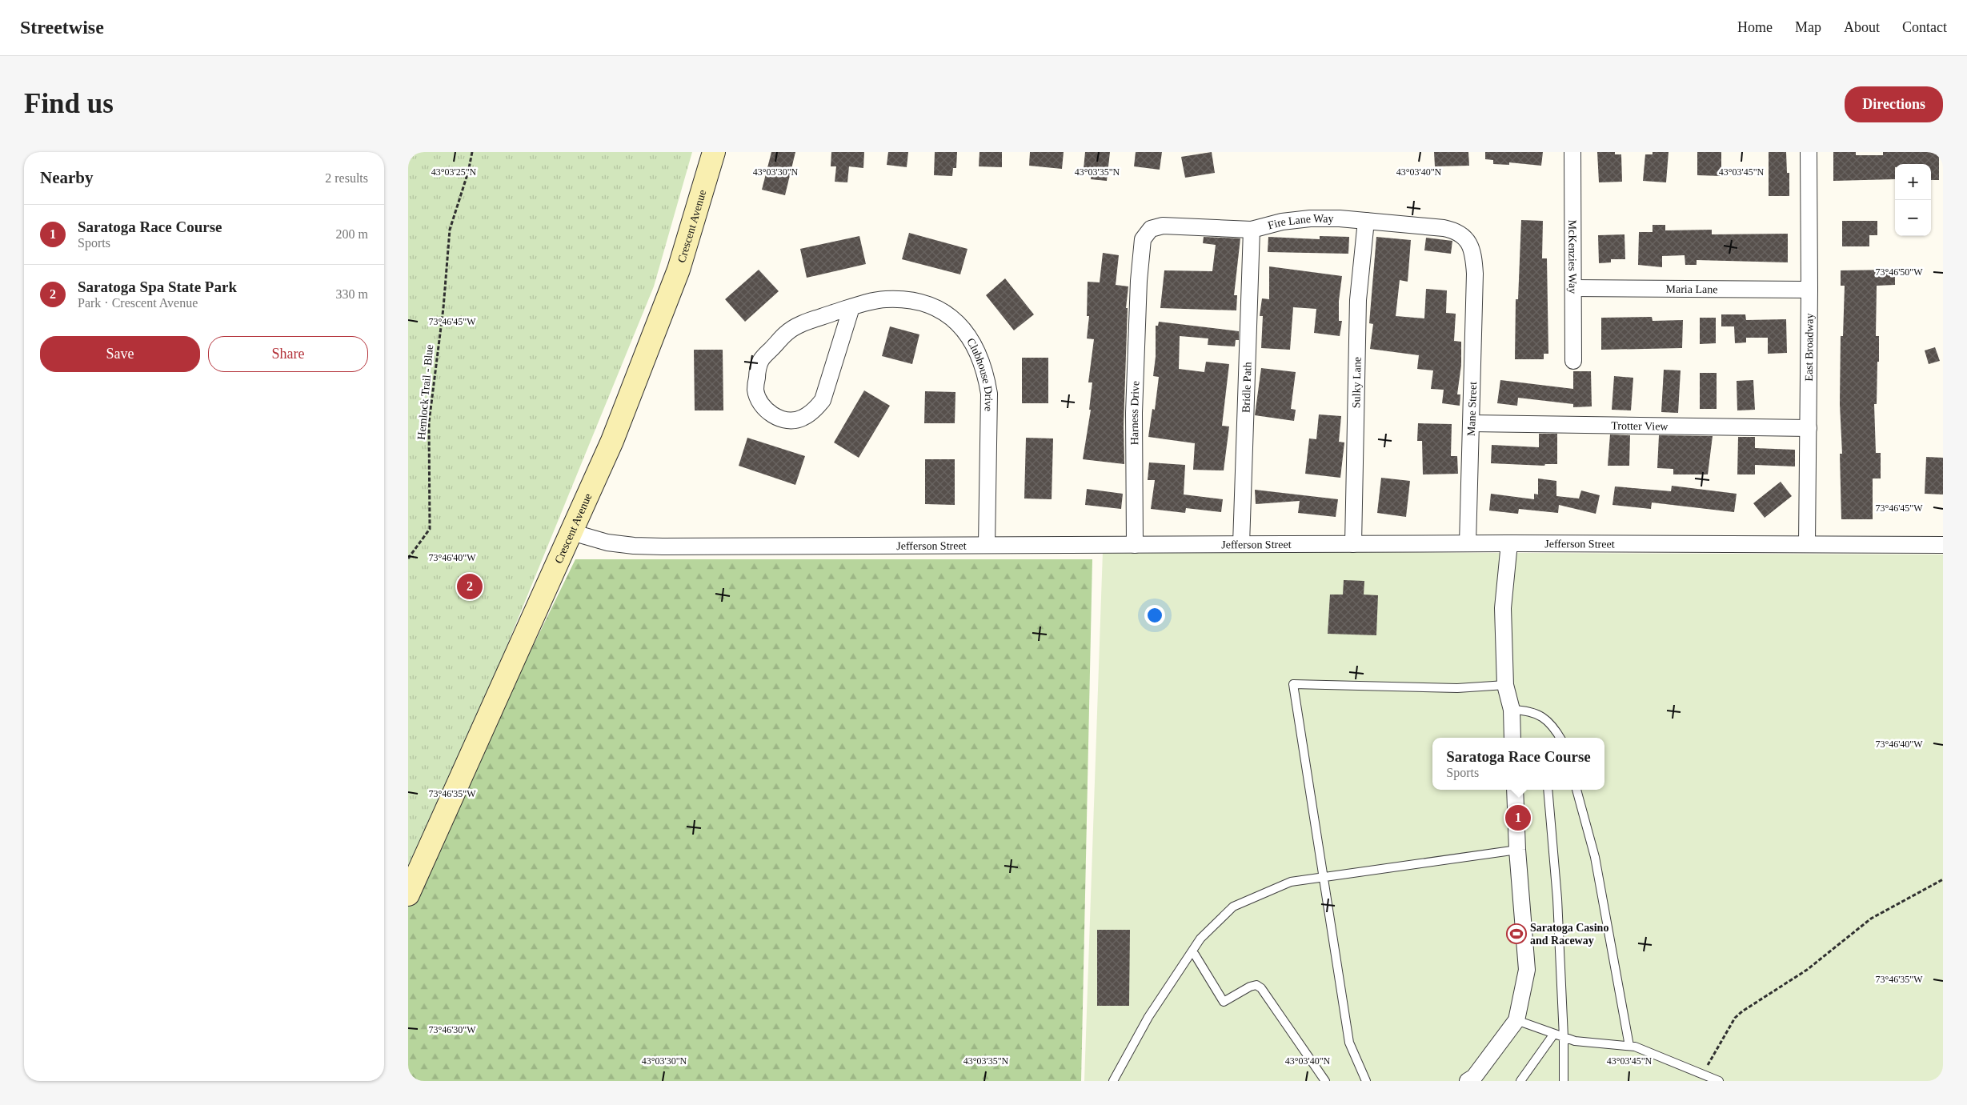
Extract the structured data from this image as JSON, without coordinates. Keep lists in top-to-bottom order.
{
  "streets": {
    "street": [
      "Fire Lane Way",
      "Crescent Avenue",
      "McKenzies Way",
      "Maria Lane",
      "East Broadway",
      "Clubhouse Drive",
      "Sulky Lane",
      "Bridle Path",
      "Mane Street",
      "Harness Drive",
      "Trotter View",
      "Jefferson Street"
    ],
    "path": ["Hemlock Trail - Blue"]
  },
  "crossings": [
    ["Fire Lane Way", "Sulky Lane"],
    ["Fire Lane Way", "Bridle Path"],
    ["Fire Lane Way", "Mane Street"],
    ["Fire Lane Way", "Harness Drive"],
    ["Crescent Avenue", "Jefferson Street"],
    ["McKenzies Way", "Maria Lane"],
    ["Maria Lane", "East Broadway"],
    ["East Broadway", "Trotter View"],
    ["East Broadway", "Jefferson Street"],
    ["Clubhouse Drive", "Jefferson Street"],
    ["Sulky Lane", "Jefferson Street"],
    ["Bridle Path", "Jefferson Street"],
    ["Mane Street", "Trotter View"],
    ["Mane Street", "Jefferson Street"],
    ["Harness Drive", "Jefferson Street"]
  ],
  "places": {
    "sports": ["Saratoga Casino and Raceway"]
  },
  "page": {
    "header": "Streetwise",
    "nav": [
      "Home",
      "Map",
      "About",
      "Contact"
    ],
    "buttons": [
      "Directions",
      ["Save", "Share"]
    ],
    "title": "Find us",
    "heading": ["Nearby", "2 results"],
    "map_buttons": ["+", "−"],
    "list": [
      {
        "mark": "1",
        "name": "Saratoga Race Course",
        "note": "Sports",
        "value": "200 m"
      },
      {
        "mark": "2",
        "name": "Saratoga Spa State Park",
        "note": "Park · Crescent Avenue",
        "value": "330 m"
      }
    ],
    "pins": ["2", "1"],
    "popup": ["Saratoga Race Course", "Sports"]
  },
  "coordinates": [
    "43°03'25\"N",
    "43°03'30\"N",
    "43°03'35\"N",
    "43°03'40\"N",
    "43°03'45\"N",
    "73°46'50\"W",
    "73°46'45\"W",
    "73°46'40\"W",
    "73°46'35\"W",
    "73°46'30\"W"
  ]
}
